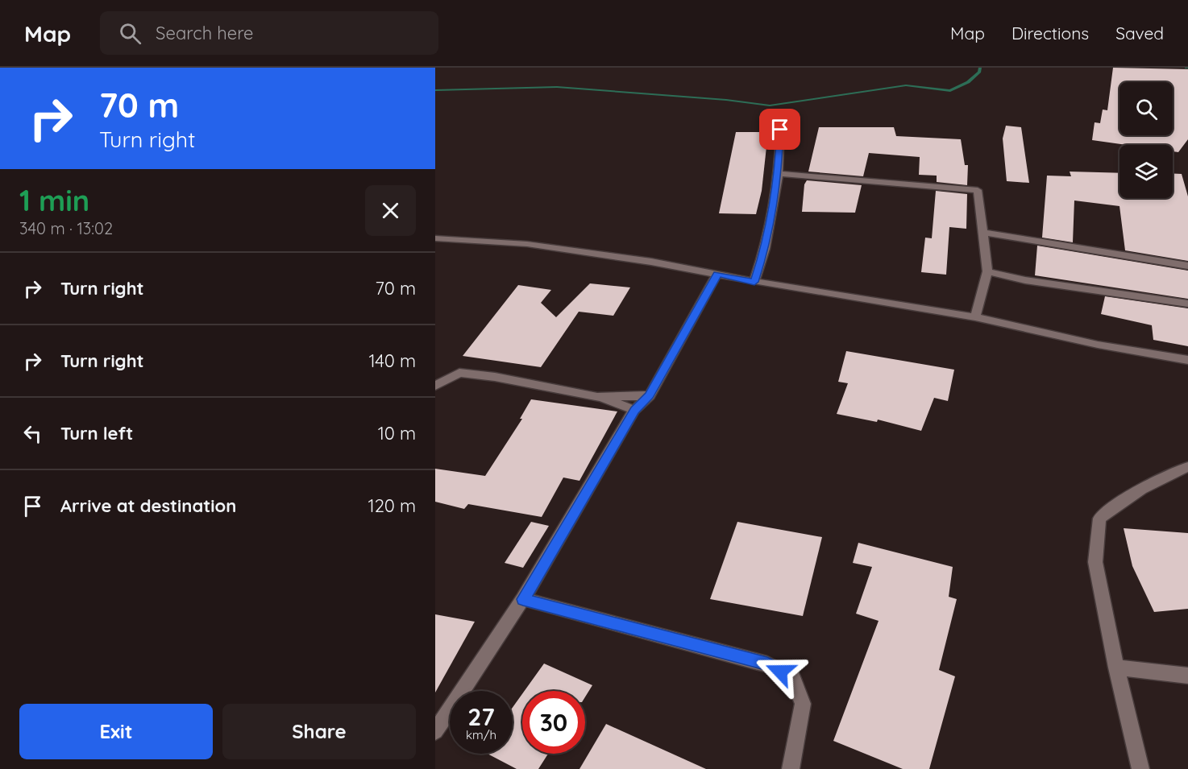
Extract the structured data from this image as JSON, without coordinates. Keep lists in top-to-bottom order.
{
  "page": {
    "header": "Map",
    "search": "Search here",
    "nav": ["Map", "Directions", "Saved"],
    "turn": ["70 m", "Turn right"],
    "heading": ["1 min", "340 m · 13:02"],
    "list": [
      {
        "name": "Turn right",
        "value": "70 m"
      },
      {
        "name": "Turn right",
        "value": "140 m"
      },
      {
        "name": "Turn left",
        "value": "10 m"
      },
      {
        "name": "Arrive at destination",
        "value": "120 m"
      }
    ],
    "speed": "27 km/h",
    "limit": "30",
    "buttons": ["Exit", "Share"]
  }
}
